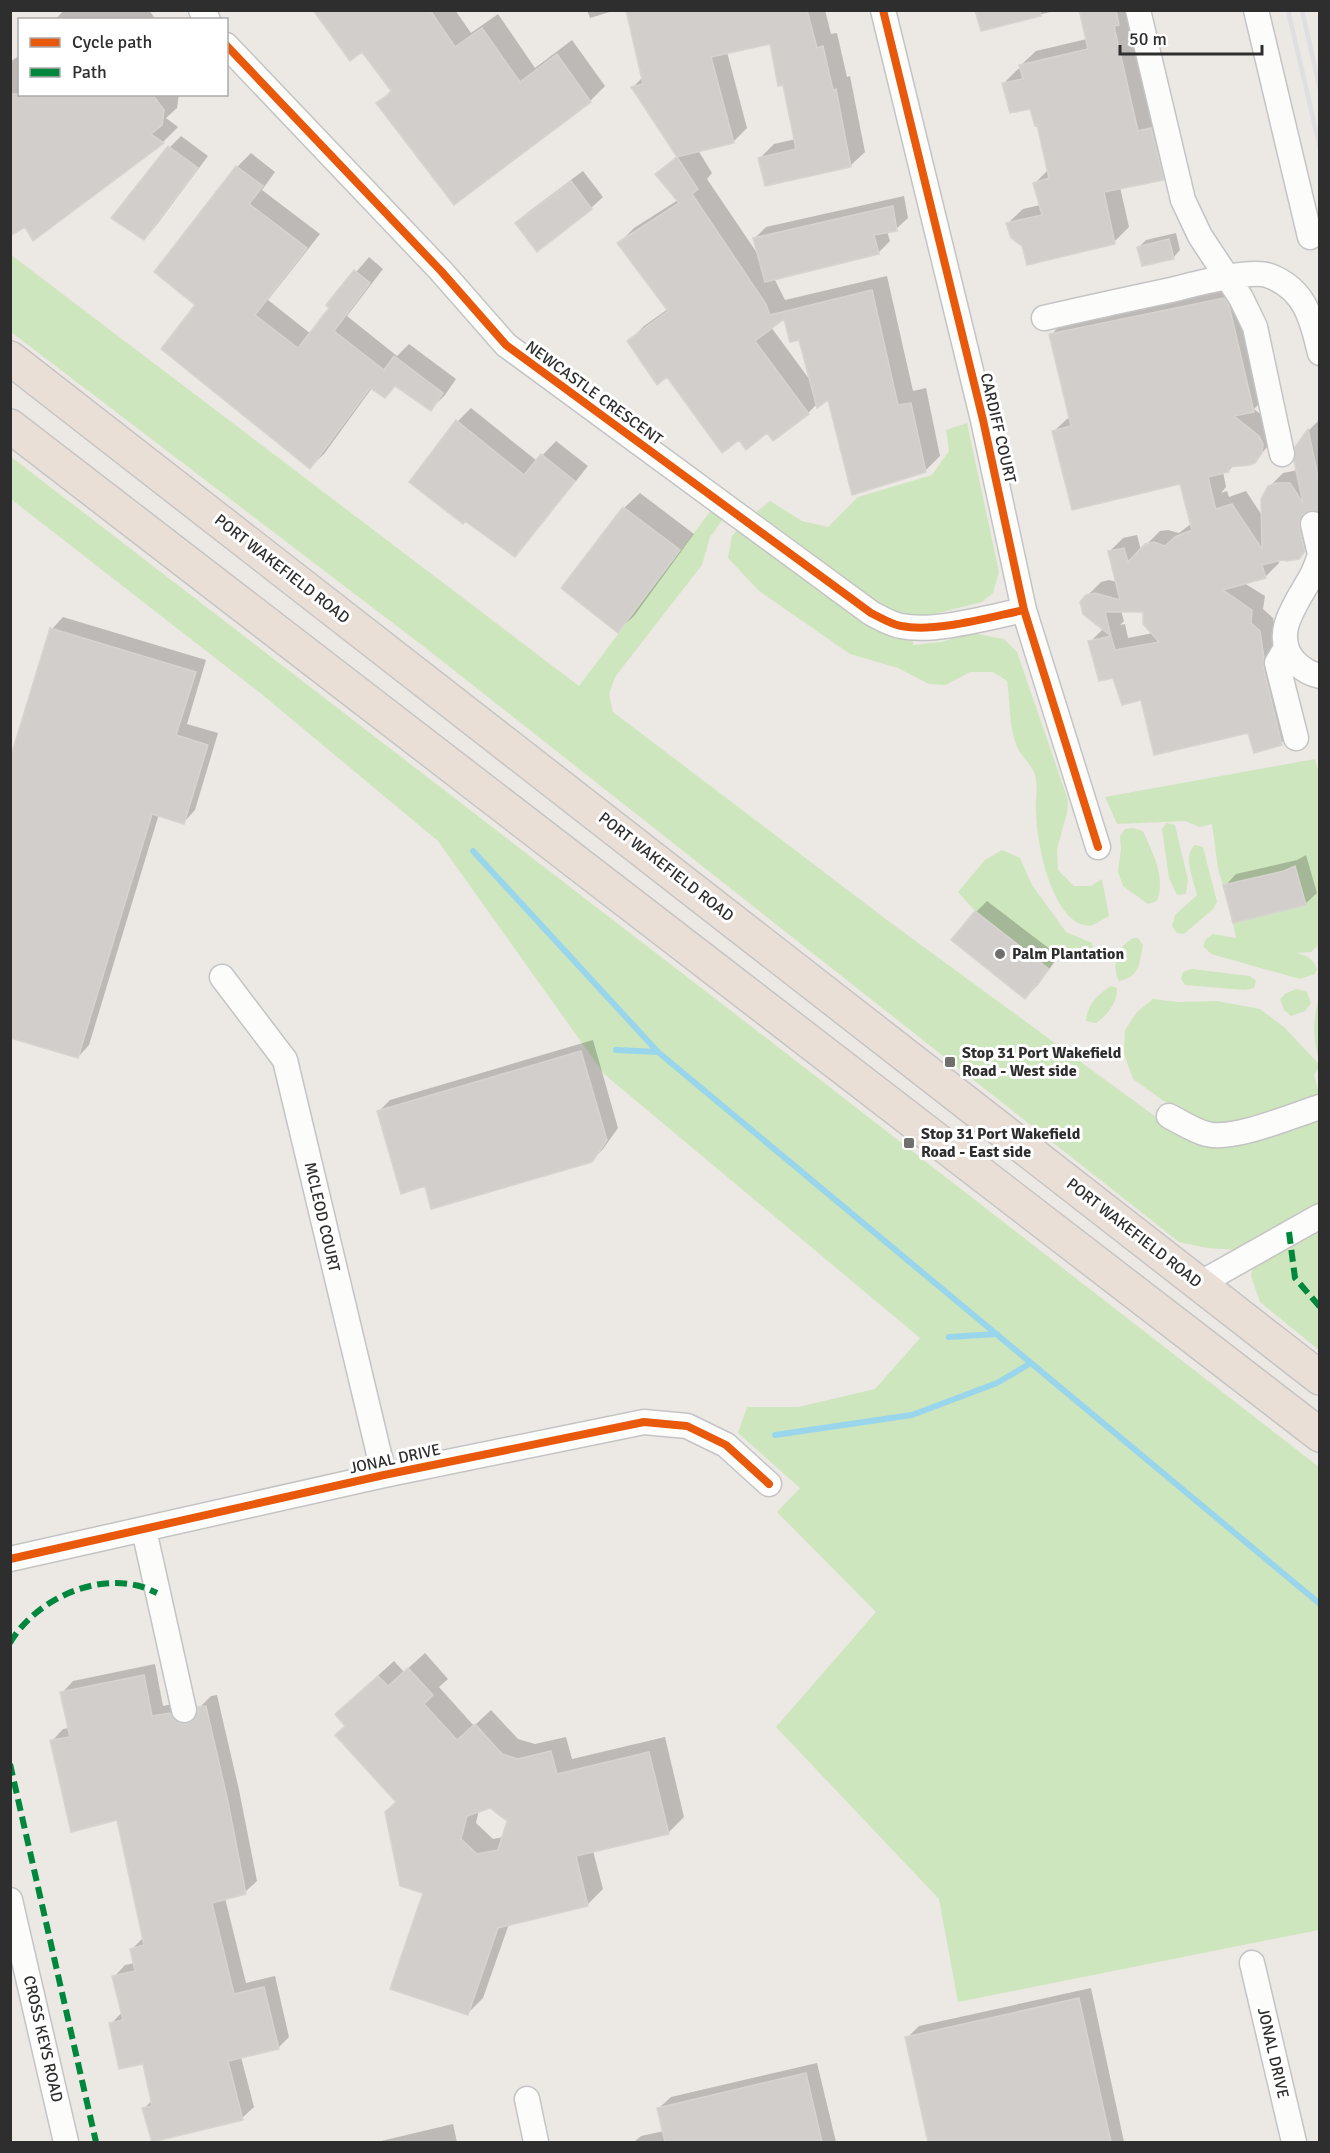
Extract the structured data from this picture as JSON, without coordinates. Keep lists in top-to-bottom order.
{
  "streets": {
    "highway": ["PORT WAKEFIELD ROAD"],
    "street": [
      "NEWCASTLE CRESCENT",
      "CARDIFF COURT",
      "MCLEOD COURT",
      "JONAL DRIVE",
      "CROSS KEYS ROAD"
    ]
  },
  "crossings": [
    ["NEWCASTLE CRESCENT", "CARDIFF COURT"],
    ["MCLEOD COURT", "JONAL DRIVE"]
  ],
  "places": {
    "other": ["Palm Plantation"],
    "transit": ["Stop 31 Port Wakefield Road - West side", "Stop 31 Port Wakefield Road - East side"]
  },
  "legend": ["Cycle path", "Path"],
  "scale_bar": "50 m"
}
